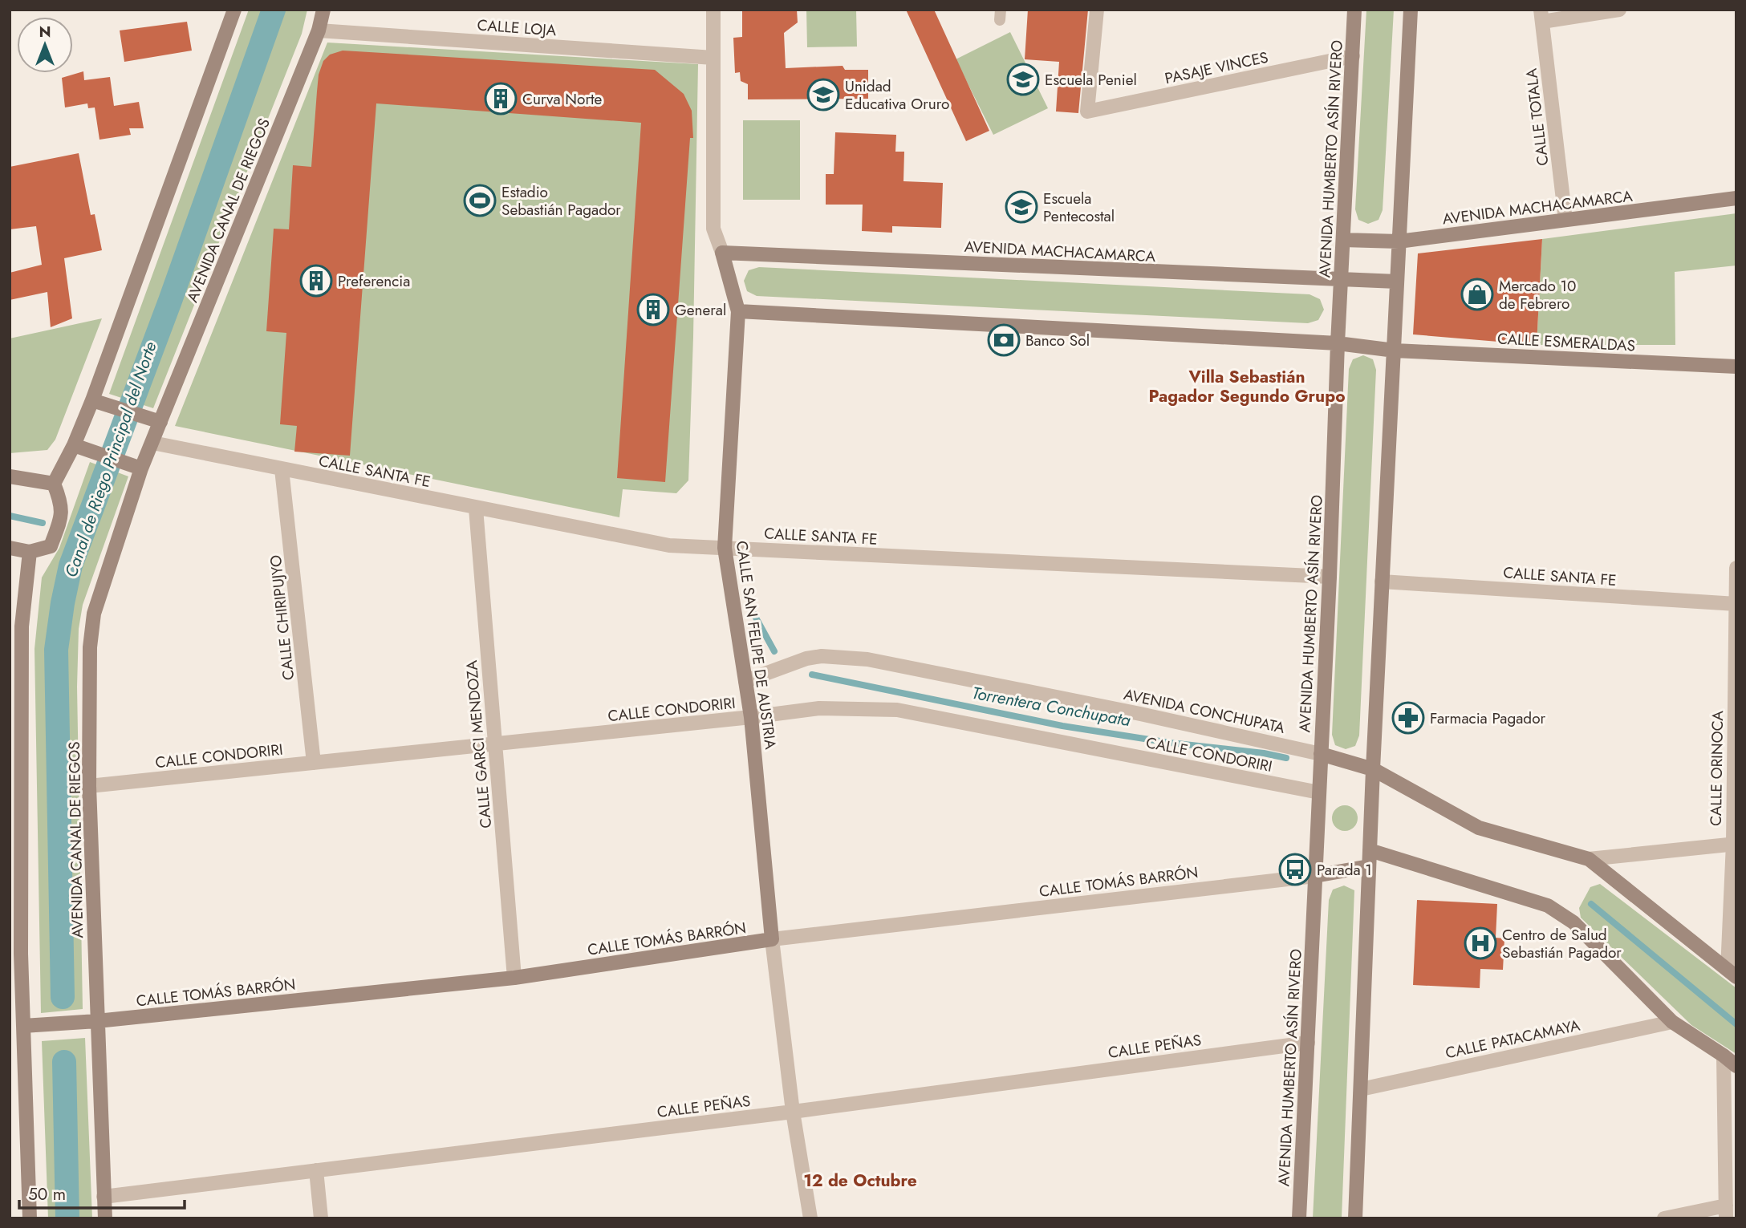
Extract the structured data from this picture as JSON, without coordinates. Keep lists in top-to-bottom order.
{
  "streets": {
    "street": [
      "CALLE LOJA",
      "PASAJE VINCES",
      "CALLE TOTALA",
      "AVENIDA HUMBERTO ASÍN RIVERO",
      "AVENIDA MACHACAMARCA",
      "AVENIDA CANAL DE RIEGOS",
      "CALLE ESMERALDAS",
      "CALLE SANTA FE",
      "CALLE CHIRIPUJYO",
      "CALLE SAN FELIPE DE AUSTRIA",
      "CALLE CONDORIRI",
      "AVENIDA CONCHUPATA",
      "CALLE GARCI MENDOZA",
      "CALLE ORINOCA",
      "CALLE TOMÁS BARRÓN",
      "CALLE PATACAMAYA",
      "CALLE PEÑAS"
    ]
  },
  "crossings": [
    ["CALLE LOJA", "AVENIDA CANAL DE RIEGOS"],
    ["CALLE LOJA", "CALLE SAN FELIPE DE AUSTRIA"],
    ["PASAJE VINCES", "AVENIDA HUMBERTO ASÍN RIVERO"],
    ["CALLE TOTALA", "AVENIDA MACHACAMARCA"],
    ["AVENIDA HUMBERTO ASÍN RIVERO", "AVENIDA MACHACAMARCA"],
    ["AVENIDA HUMBERTO ASÍN RIVERO", "CALLE SANTA FE"],
    ["AVENIDA HUMBERTO ASÍN RIVERO", "CALLE CONDORIRI"],
    ["AVENIDA HUMBERTO ASÍN RIVERO", "AVENIDA CONCHUPATA"],
    ["AVENIDA HUMBERTO ASÍN RIVERO", "CALLE TOMÁS BARRÓN"],
    ["AVENIDA HUMBERTO ASÍN RIVERO", "CALLE PEÑAS"],
    ["AVENIDA MACHACAMARCA", "CALLE SAN FELIPE DE AUSTRIA"],
    ["AVENIDA CANAL DE RIEGOS", "CALLE SANTA FE"],
    ["AVENIDA CANAL DE RIEGOS", "CALLE CONDORIRI"],
    ["AVENIDA CANAL DE RIEGOS", "CALLE TOMÁS BARRÓN"],
    ["AVENIDA CANAL DE RIEGOS", "CALLE PEÑAS"],
    ["CALLE SANTA FE", "CALLE CHIRIPUJYO"],
    ["CALLE SANTA FE", "CALLE SAN FELIPE DE AUSTRIA"],
    ["CALLE SANTA FE", "CALLE GARCI MENDOZA"],
    ["CALLE SANTA FE", "CALLE ORINOCA"],
    ["CALLE CHIRIPUJYO", "CALLE CONDORIRI"],
    ["CALLE SAN FELIPE DE AUSTRIA", "CALLE CONDORIRI"],
    ["CALLE SAN FELIPE DE AUSTRIA", "AVENIDA CONCHUPATA"],
    ["CALLE SAN FELIPE DE AUSTRIA", "CALLE TOMÁS BARRÓN"],
    ["CALLE SAN FELIPE DE AUSTRIA", "CALLE PEÑAS"],
    ["CALLE CONDORIRI", "CALLE GARCI MENDOZA"],
    ["AVENIDA CONCHUPATA", "CALLE ORINOCA"],
    ["CALLE GARCI MENDOZA", "CALLE TOMÁS BARRÓN"]
  ],
  "districts": ["Villa Sebastián Pagador Segundo Grupo", "12 de Octubre"],
  "water": ["Canal de Riego Principal del Norte", "Torrentera Conchupata"],
  "places": {
    "school or university": ["Escuela Peniel", "Unidad Educativa Oruro", "Escuela Pentecostal"],
    "building": ["Curva Norte", "Preferencia", "General"],
    "sports": ["Estadio Sebastián Pagador"],
    "shop": ["Mercado 10 de Febrero"],
    "bank": ["Banco Sol"],
    "pharmacy": ["Farmacia Pagador"],
    "bus stop": ["Parada 1"],
    "hospital": ["Centro de Salud Sebastián Pagador"]
  },
  "scale_bar": "50 m",
  "north": "top"
}
